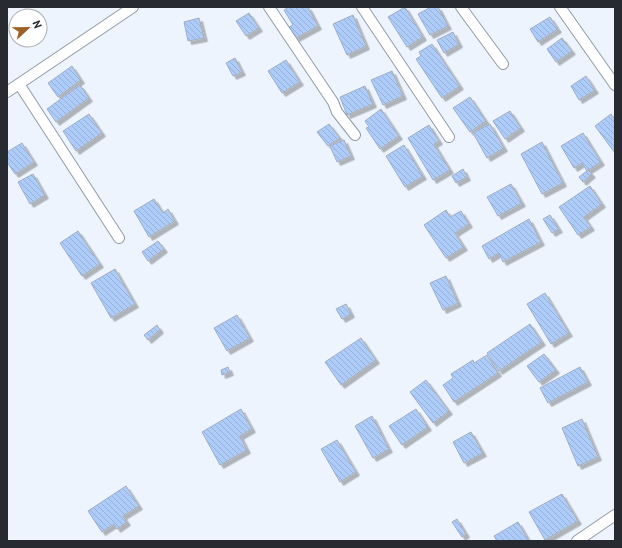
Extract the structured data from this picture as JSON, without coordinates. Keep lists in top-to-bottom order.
{
  "north": "right"
}
